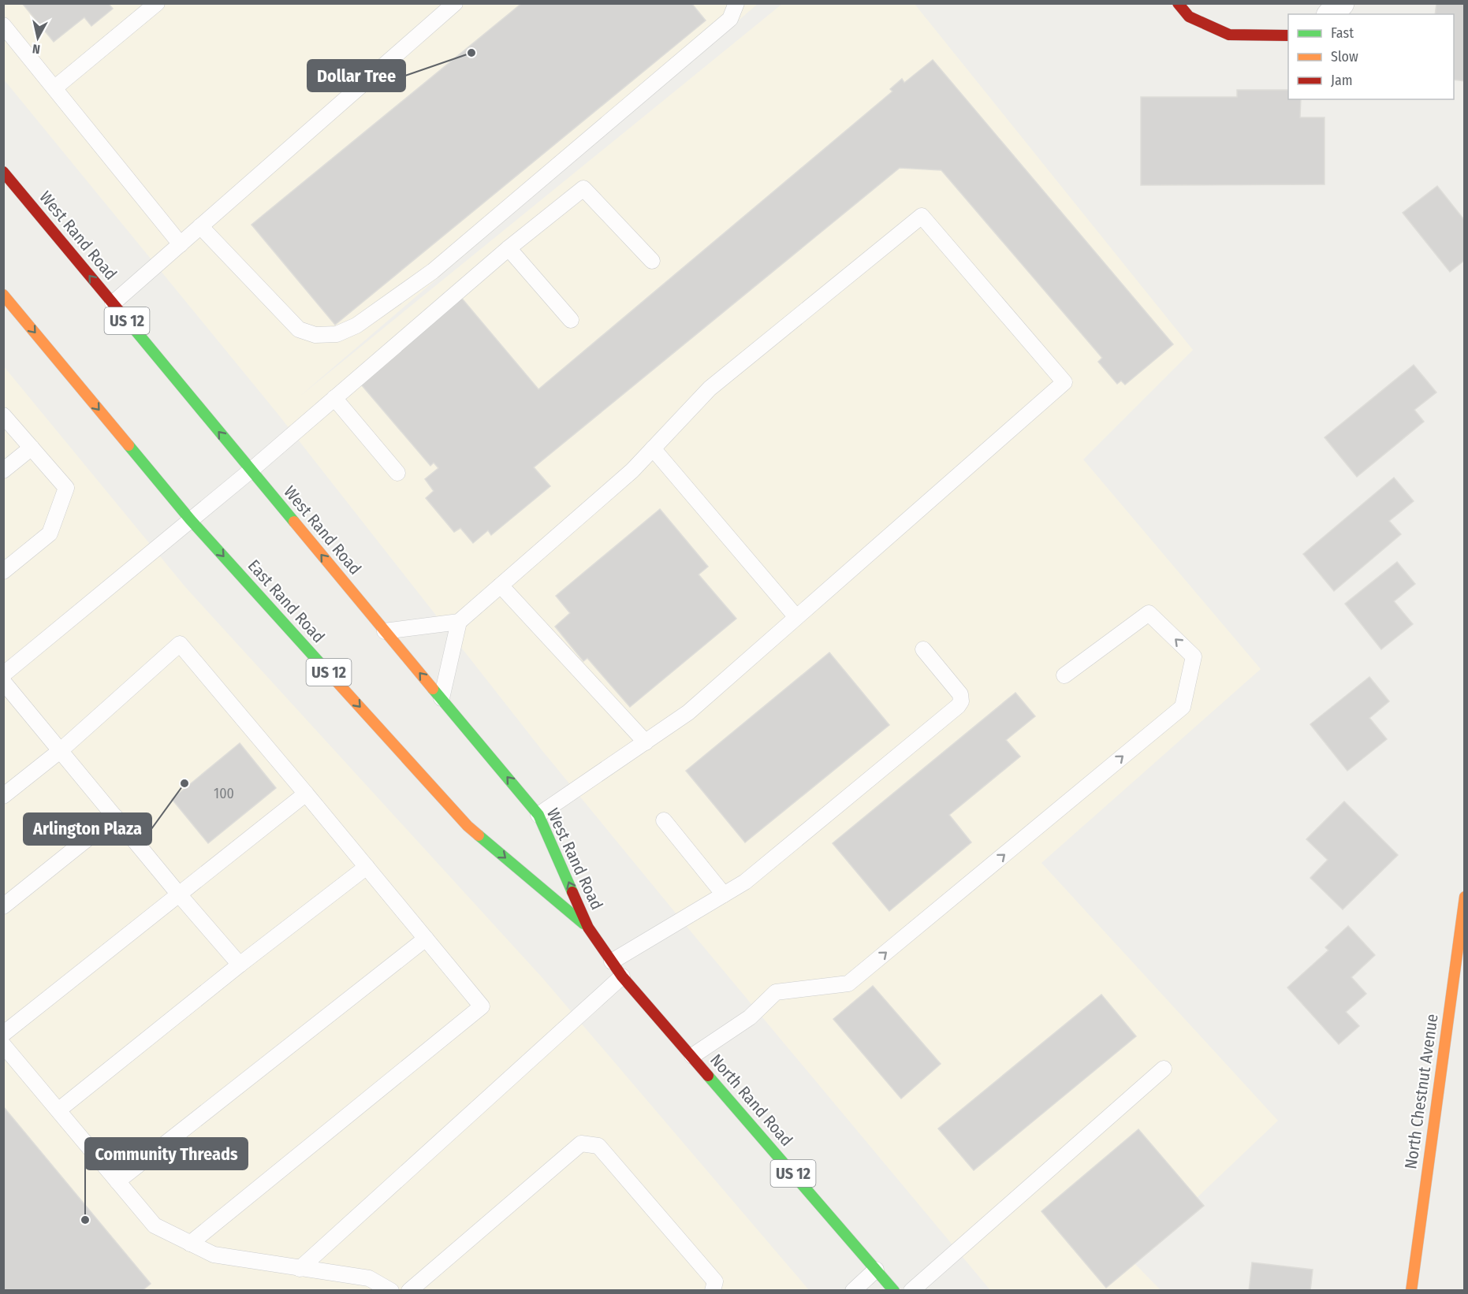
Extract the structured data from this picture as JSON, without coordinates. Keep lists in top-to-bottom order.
{
  "streets": {
    "main road": [
      "West Rand Road",
      "US 12",
      "East Rand Road",
      "North Chestnut Avenue",
      "North Rand Road"
    ]
  },
  "crossings": [
    ["West Rand Road", "East Rand Road"],
    ["West Rand Road", "North Rand Road"],
    ["East Rand Road", "North Rand Road"]
  ],
  "one_way": ["West Rand Road", "East Rand Road"],
  "places": ["Dollar Tree", "Arlington Plaza", "Community Threads"],
  "house_numbers": ["100"],
  "legend": ["Fast", "Slow", "Jam"],
  "north": "bottom"
}
